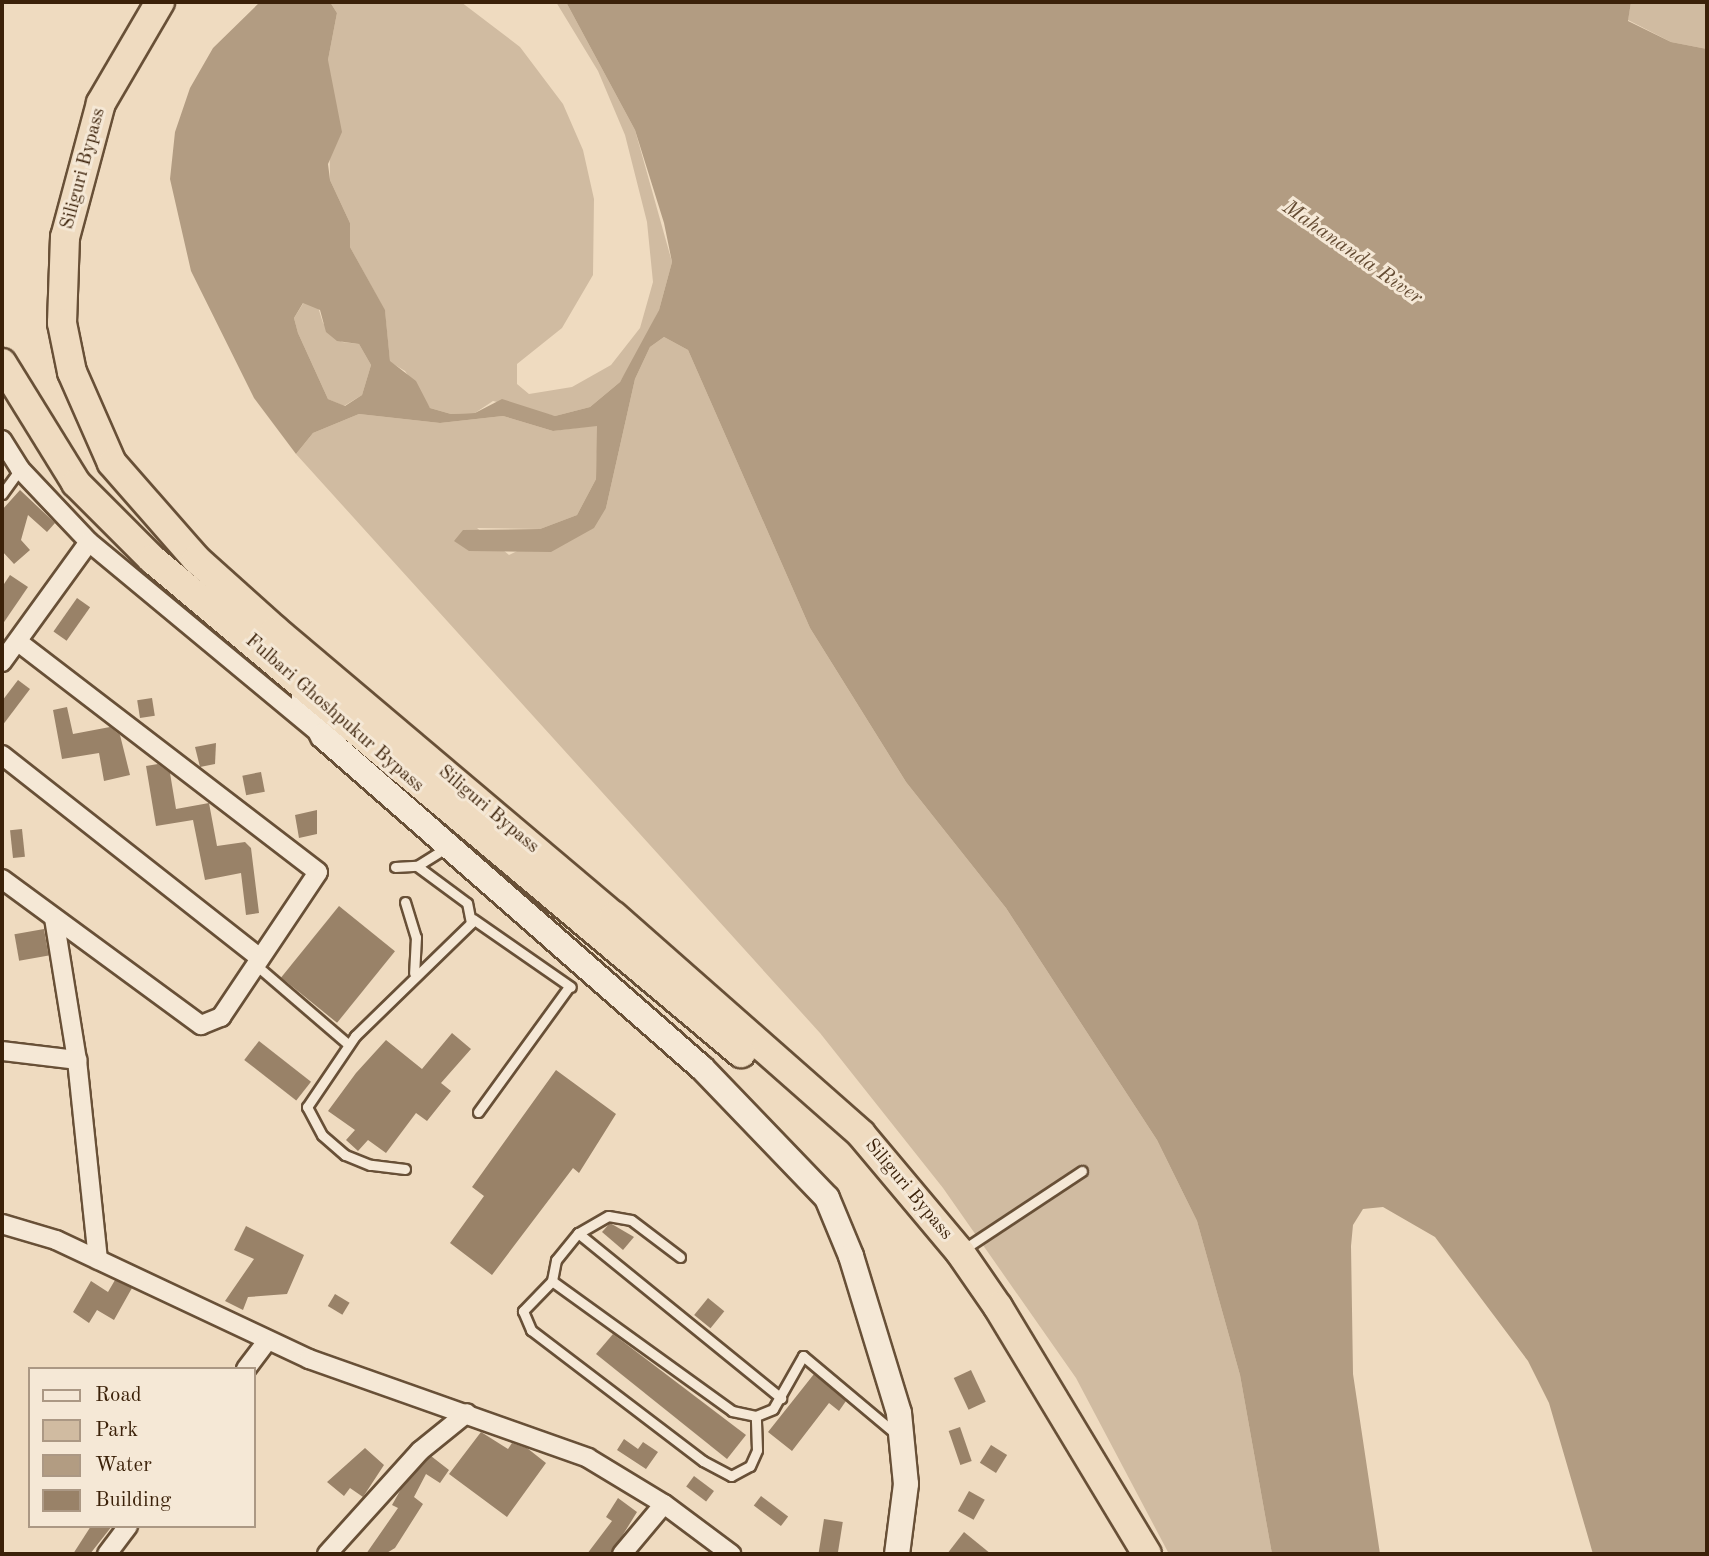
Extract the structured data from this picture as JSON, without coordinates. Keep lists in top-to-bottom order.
{
  "streets": {
    "highway": ["Siliguri Bypass", "Fulbari Ghoshpukur Bypass"]
  },
  "crossings": [
    ["Siliguri Bypass", "Fulbari Ghoshpukur Bypass"]
  ],
  "water": ["Mahananda River"],
  "legend": [
    "Road",
    "Park",
    "Water",
    "Building"
  ]
}
